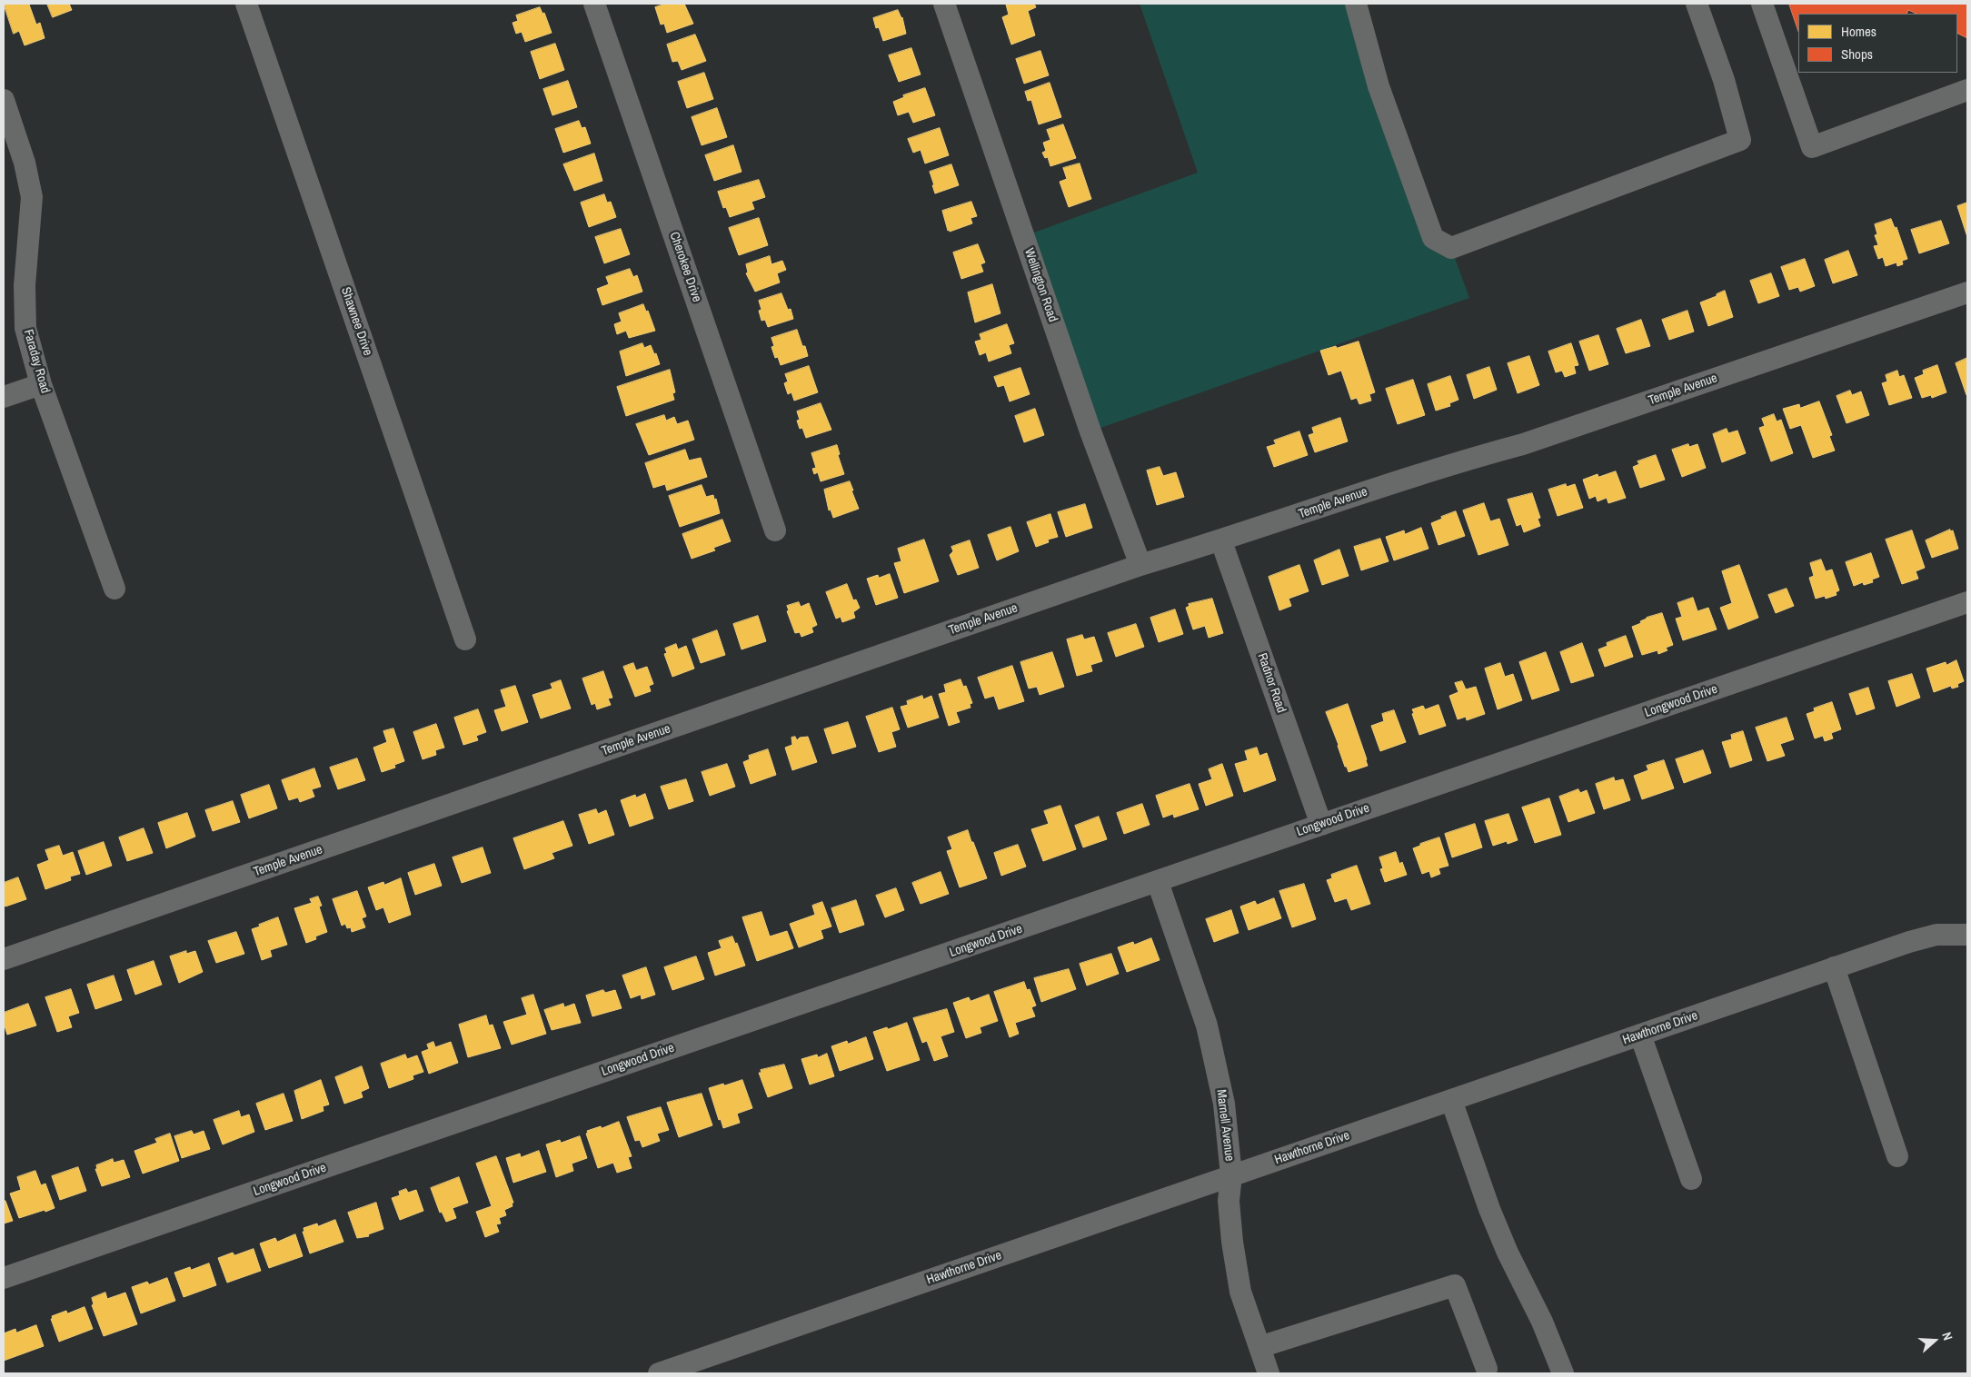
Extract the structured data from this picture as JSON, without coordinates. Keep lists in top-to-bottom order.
{
  "streets": {
    "street": [
      "Cherokee Drive",
      "Wellington Road",
      "Shawnee Drive",
      "Faraday Road",
      "Temple Avenue",
      "Radnor Road",
      "Longwood Drive",
      "Hawthorne Drive",
      "Marnell Avenue"
    ]
  },
  "crossings": [
    ["Wellington Road", "Temple Avenue"],
    ["Temple Avenue", "Radnor Road"],
    ["Radnor Road", "Longwood Drive"],
    ["Longwood Drive", "Marnell Avenue"],
    ["Hawthorne Drive", "Marnell Avenue"]
  ],
  "legend": ["Homes", "Shops"],
  "north": "right"
}
